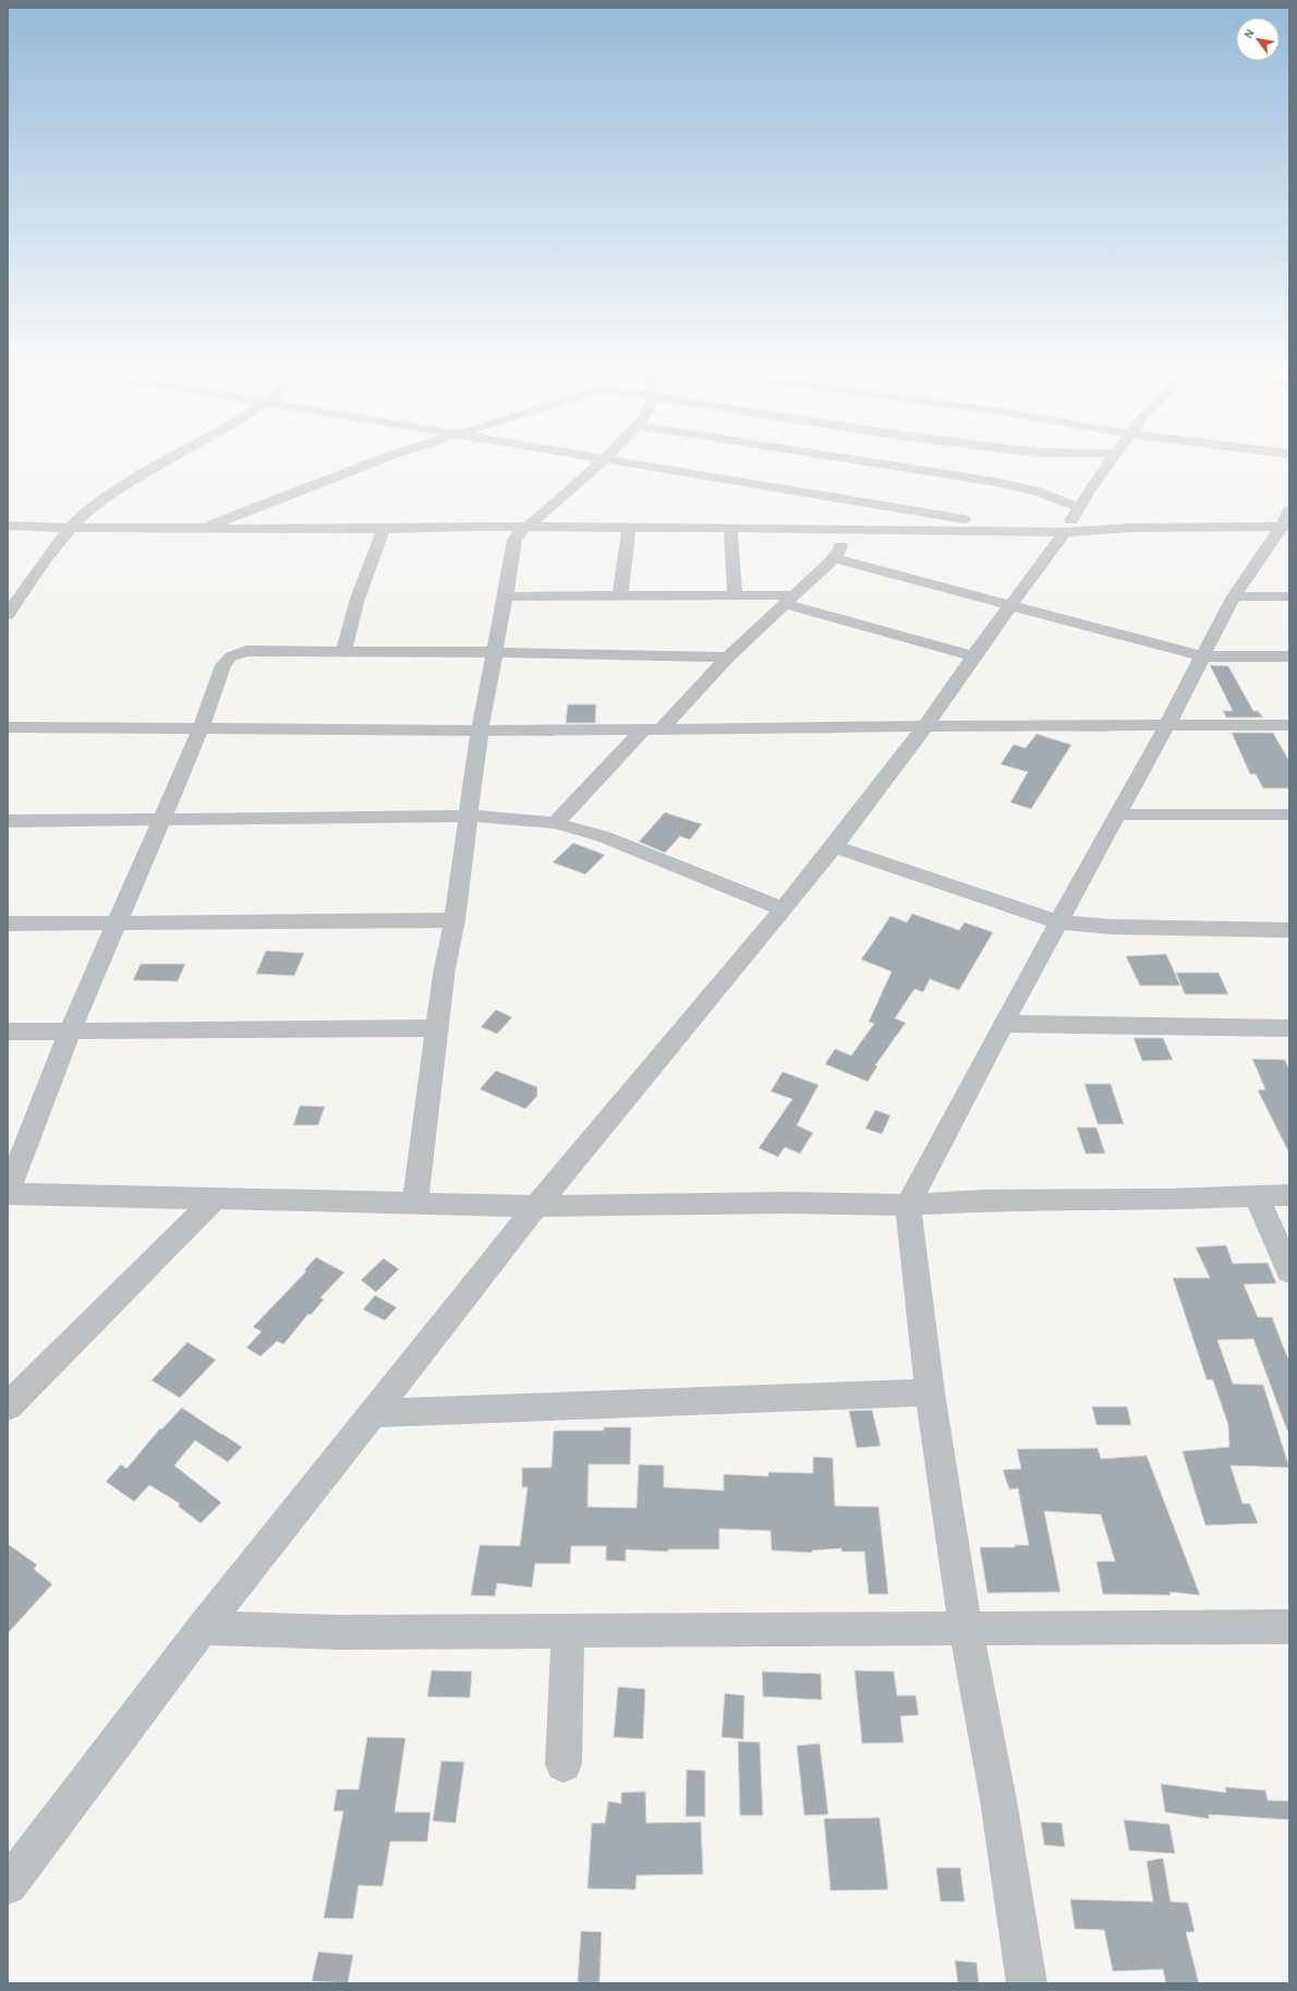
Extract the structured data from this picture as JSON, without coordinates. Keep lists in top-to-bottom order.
{
  "north": "top left"
}
